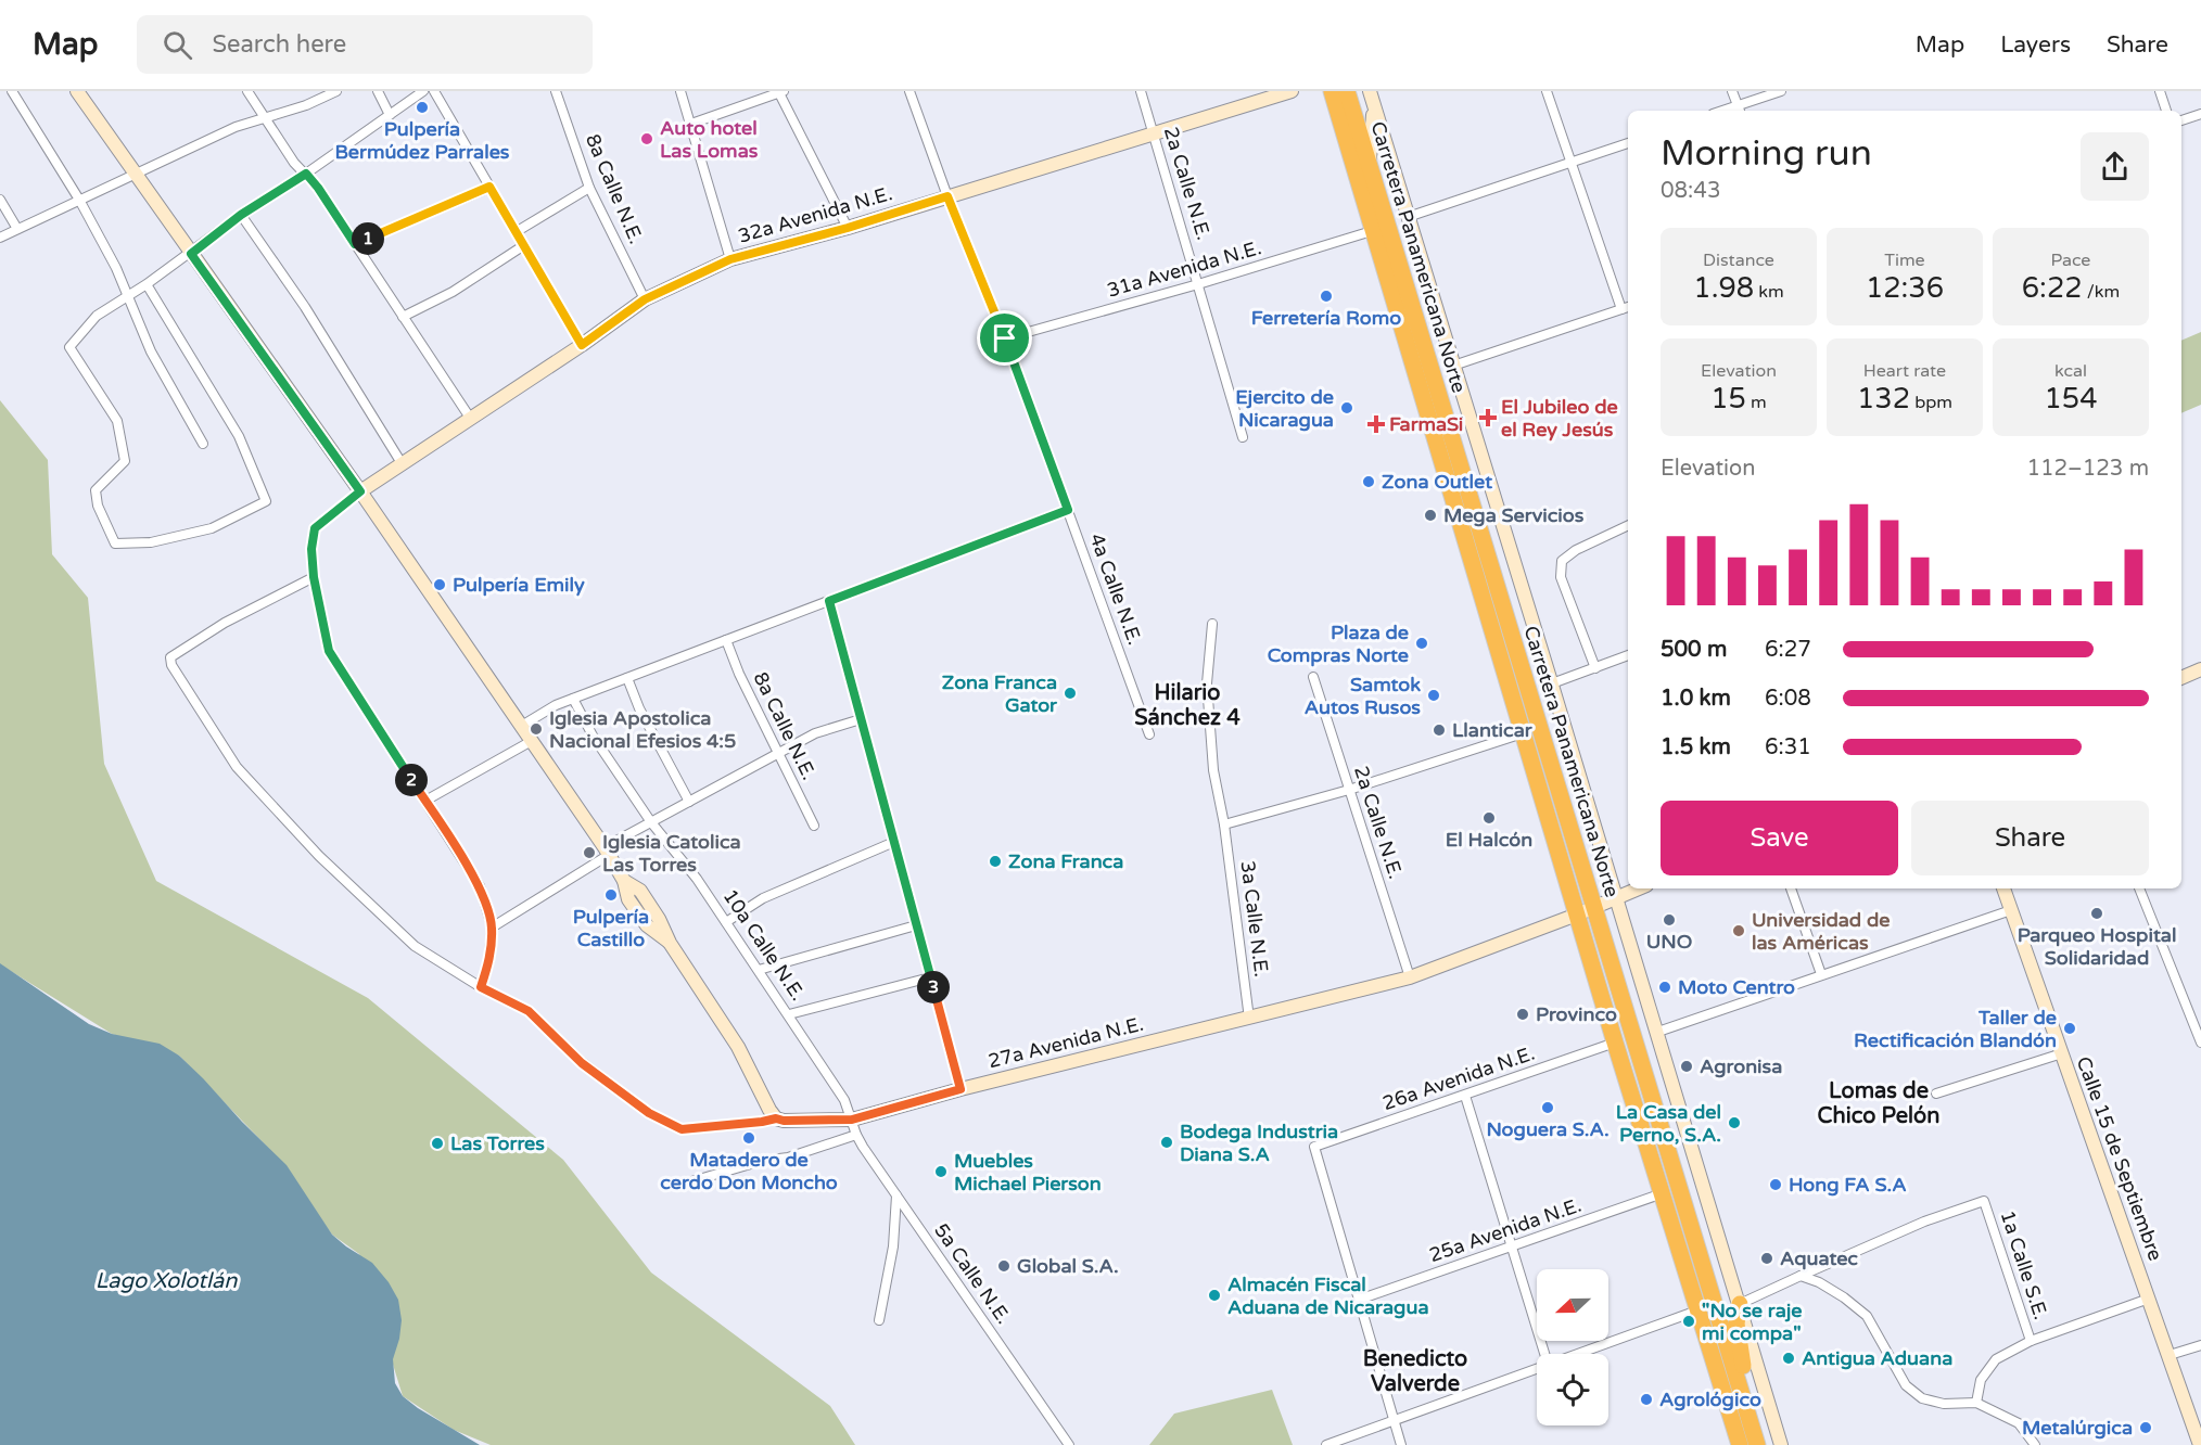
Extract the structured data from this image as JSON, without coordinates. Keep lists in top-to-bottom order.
{
  "streets": {
    "highway": ["Carretera Panamericana Norte"],
    "street": [
      "2a Calle N.E.",
      "8a Calle N.E.",
      "32a Avenida N.E.",
      "31a Avenida N.E.",
      "4a Calle N.E.",
      "3a Calle N.E.",
      "10a Calle N.E.",
      "27a Avenida N.E.",
      "26a Avenida N.E.",
      "Calle 15 de Septiembre",
      "25a Avenida N.E.",
      "1a Calle S.E.",
      "5a Calle N.E."
    ]
  },
  "crossings": [
    ["2a Calle N.E.", "32a Avenida N.E."],
    ["2a Calle N.E.", "31a Avenida N.E."],
    ["2a Calle N.E.", "27a Avenida N.E."],
    ["8a Calle N.E.", "32a Avenida N.E."],
    ["32a Avenida N.E.", "4a Calle N.E."],
    ["Carretera Panamericana Norte", "31a Avenida N.E."],
    ["Carretera Panamericana Norte", "27a Avenida N.E."],
    ["Carretera Panamericana Norte", "26a Avenida N.E."],
    ["Carretera Panamericana Norte", "25a Avenida N.E."],
    ["31a Avenida N.E.", "4a Calle N.E."],
    ["3a Calle N.E.", "27a Avenida N.E."],
    ["10a Calle N.E.", "27a Avenida N.E."],
    ["10a Calle N.E.", "5a Calle N.E."],
    ["27a Avenida N.E.", "5a Calle N.E."],
    ["26a Avenida N.E.", "25a Avenida N.E."]
  ],
  "districts": ["Hilario Sánchez 4", "Lomas de Chico Pelón", "Benedicto Valverde"],
  "water": ["Lago Xolotlán"],
  "places": {
    "other": [
      "Pulpería Bermúdez Parrales",
      "Auto hotel Las Lomas",
      "Ferretería Romo",
      "Ejercito de Nicaragua",
      "Zona Outlet",
      "Mega Servicios",
      "Pulpería Emily",
      "Plaza de Compras Norte",
      "Zona Franca Gator",
      "Samtok Autos Rusos",
      "Iglesia Apostolica Nacional Efesios 4:5",
      "Llanticar",
      "El Halcón",
      "Iglesia Catolica Las Torres",
      "Zona Franca",
      "Pulpería Castillo",
      "Parqueo Hospital Solidaridad",
      "UNO",
      "Universidad de las Américas",
      "Moto Centro",
      "Provinco",
      "Taller de Rectificación Blandón",
      "Agronisa",
      "Noguera S.A.",
      "La Casa del Perno, S.A.",
      "Matadero de cerdo Don Moncho",
      "Bodega Industria Diana S.A",
      "Las Torres",
      "Muebles Michael Pierson",
      "Hong FA S.A",
      "Aquatec",
      "Global S.A.",
      "Almacén Fiscal Aduana de Nicaragua",
      "\"No se raje mi compa\"",
      "Antigua Aduana",
      "Agrológico",
      "Metalúrgica"
    ],
    "health": ["El Jubileo de el Rey Jesús", "FarmaSi"]
  },
  "north": "left",
  "page": {
    "header": "Map",
    "search": "Search here",
    "nav": ["Map", "Layers", "Share"],
    "heading": ["Morning run", "08:43"],
    "stats": [
      ["Distance", "1.98 km"],
      ["Time", "12:36"],
      ["Pace", "6:22 /km"],
      ["Elevation", "15 m"],
      ["Heart rate", "132 bpm"],
      ["kcal", "154"]
    ],
    "pins": ["1", "2", "3"],
    "chart": ["Elevation", "112–123 m"],
    "list": [
      {
        "name": "500 m",
        "note": "6:27"
      },
      {
        "name": "1.0 km",
        "note": "6:08"
      },
      {
        "name": "1.5 km",
        "note": "6:31"
      }
    ],
    "buttons": ["Save", "Share"]
  }
}
